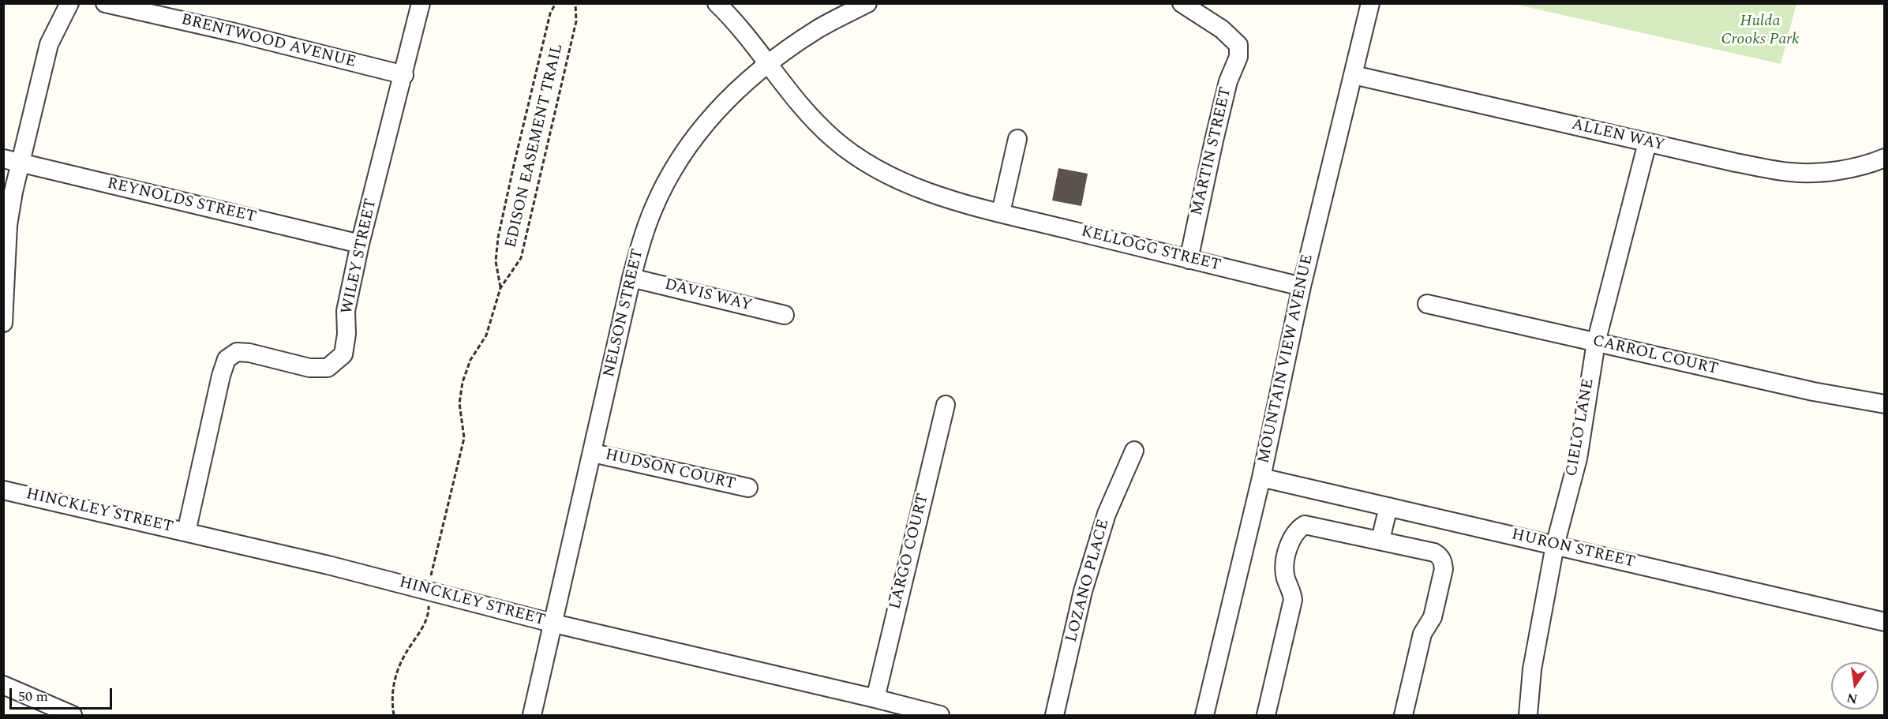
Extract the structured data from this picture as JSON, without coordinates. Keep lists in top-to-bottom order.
{
  "streets": {
    "street": [
      "BRENTWOOD AVENUE",
      "ALLEN WAY",
      "MARTIN STREET",
      "REYNOLDS STREET",
      "KELLOGG STREET",
      "WILEY STREET",
      "DAVIS WAY",
      "NELSON STREET",
      "CARROL COURT",
      "MOUNTAIN VIEW AVENUE",
      "CIELO LANE",
      "HUDSON COURT",
      "HINCKLEY STREET",
      "HURON STREET",
      "LARGO COURT",
      "LOZANO PLACE"
    ],
    "path": ["EDISON EASEMENT TRAIL"]
  },
  "crossings": [
    ["BRENTWOOD AVENUE", "WILEY STREET"],
    ["ALLEN WAY", "MOUNTAIN VIEW AVENUE"],
    ["ALLEN WAY", "CIELO LANE"],
    ["EDISON EASEMENT TRAIL", "HINCKLEY STREET"],
    ["MARTIN STREET", "KELLOGG STREET"],
    ["REYNOLDS STREET", "WILEY STREET"],
    ["KELLOGG STREET", "NELSON STREET"],
    ["KELLOGG STREET", "MOUNTAIN VIEW AVENUE"],
    ["WILEY STREET", "HINCKLEY STREET"],
    ["DAVIS WAY", "NELSON STREET"],
    ["NELSON STREET", "HUDSON COURT"],
    ["NELSON STREET", "HINCKLEY STREET"],
    ["CARROL COURT", "CIELO LANE"],
    ["MOUNTAIN VIEW AVENUE", "HURON STREET"],
    ["CIELO LANE", "HURON STREET"],
    ["HINCKLEY STREET", "LARGO COURT"]
  ],
  "parks": ["Hulda Crooks Park"],
  "scale_bar": "50 m",
  "north": "bottom"
}
